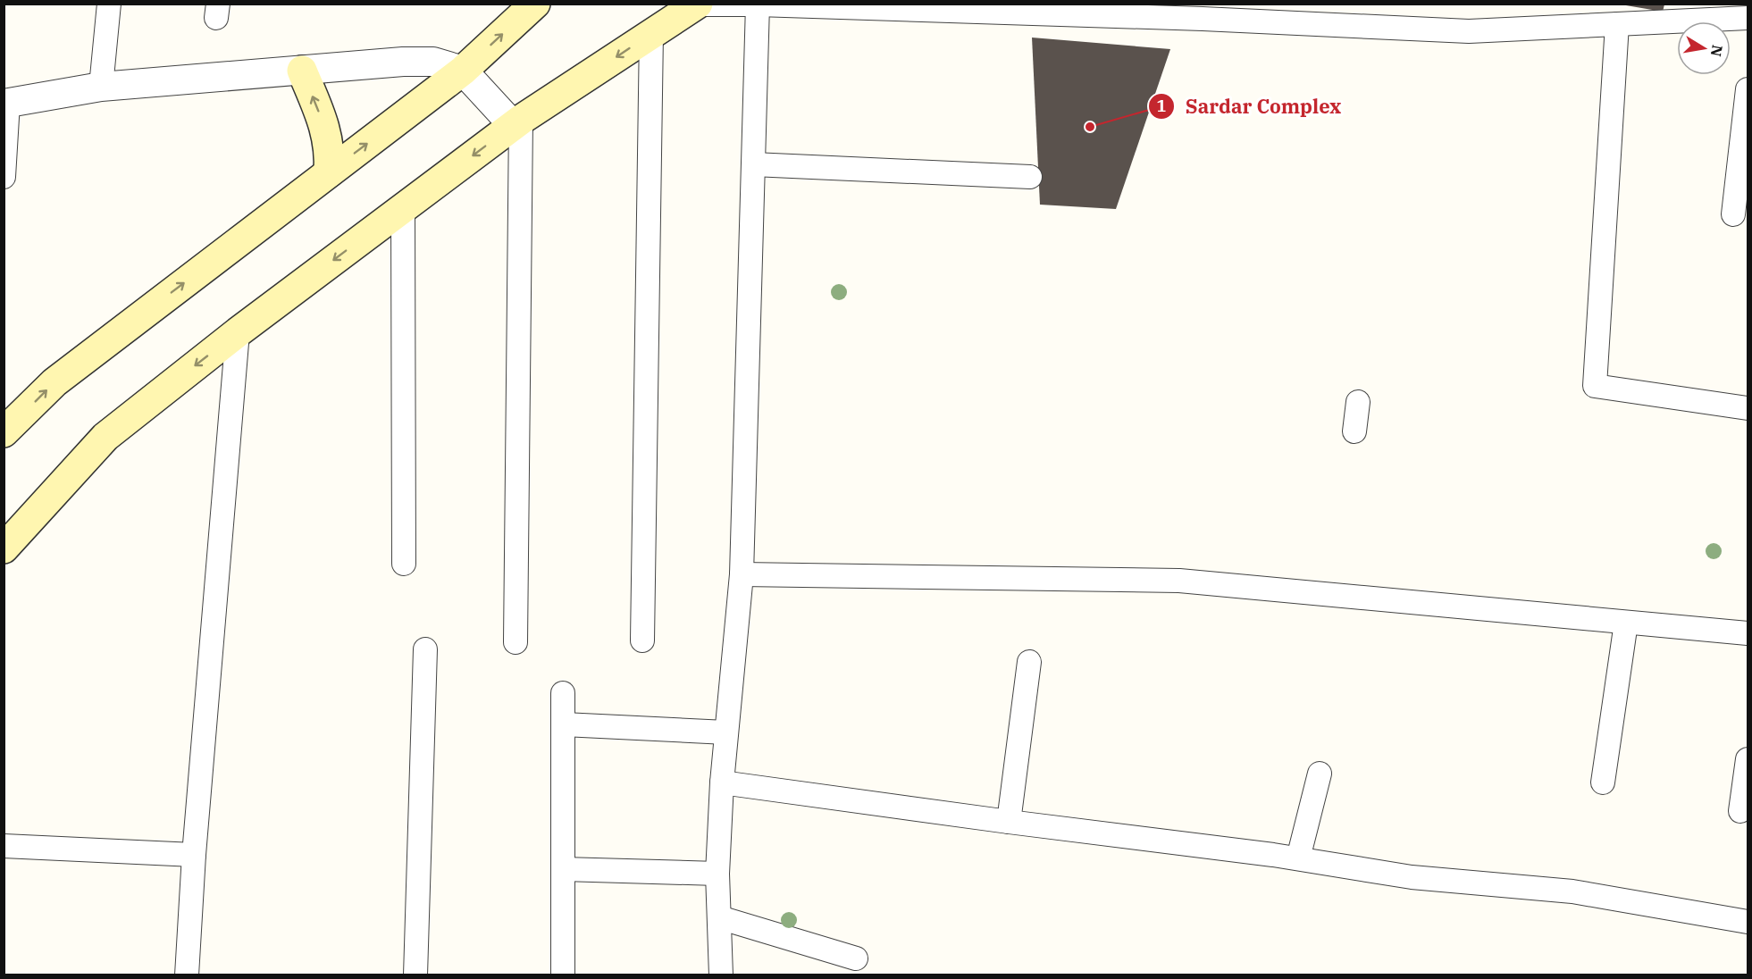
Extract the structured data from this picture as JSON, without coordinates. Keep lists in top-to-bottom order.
{
  "places": ["Sardar Complex"],
  "north": "right"
}
